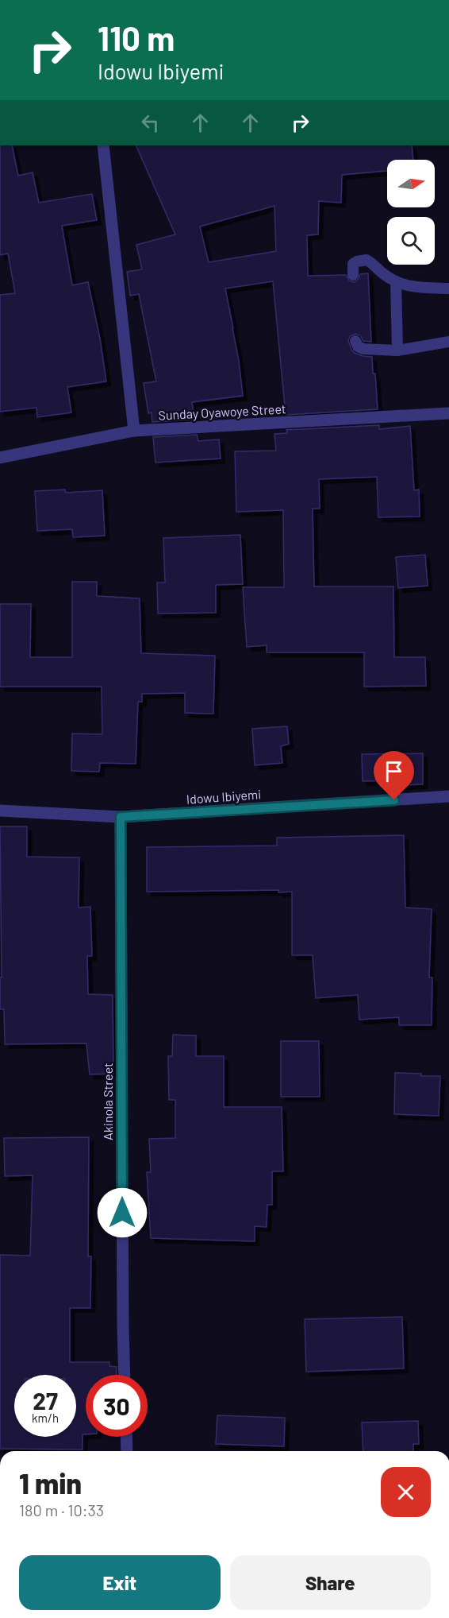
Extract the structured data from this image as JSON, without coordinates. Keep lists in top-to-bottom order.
{
  "streets": {
    "street": ["Sunday Oyawoye Street", "Idowu Ibiyemi", "Akinola Street"]
  },
  "crossings": [
    ["Idowu Ibiyemi", "Akinola Street"]
  ],
  "north": "right",
  "page": {
    "turn": ["110 m", "Idowu Ibiyemi"],
    "speed": "27 km/h",
    "limit": "30",
    "heading": ["1 min", "180 m · 10:33"],
    "buttons": ["Exit", "Share"]
  }
}
